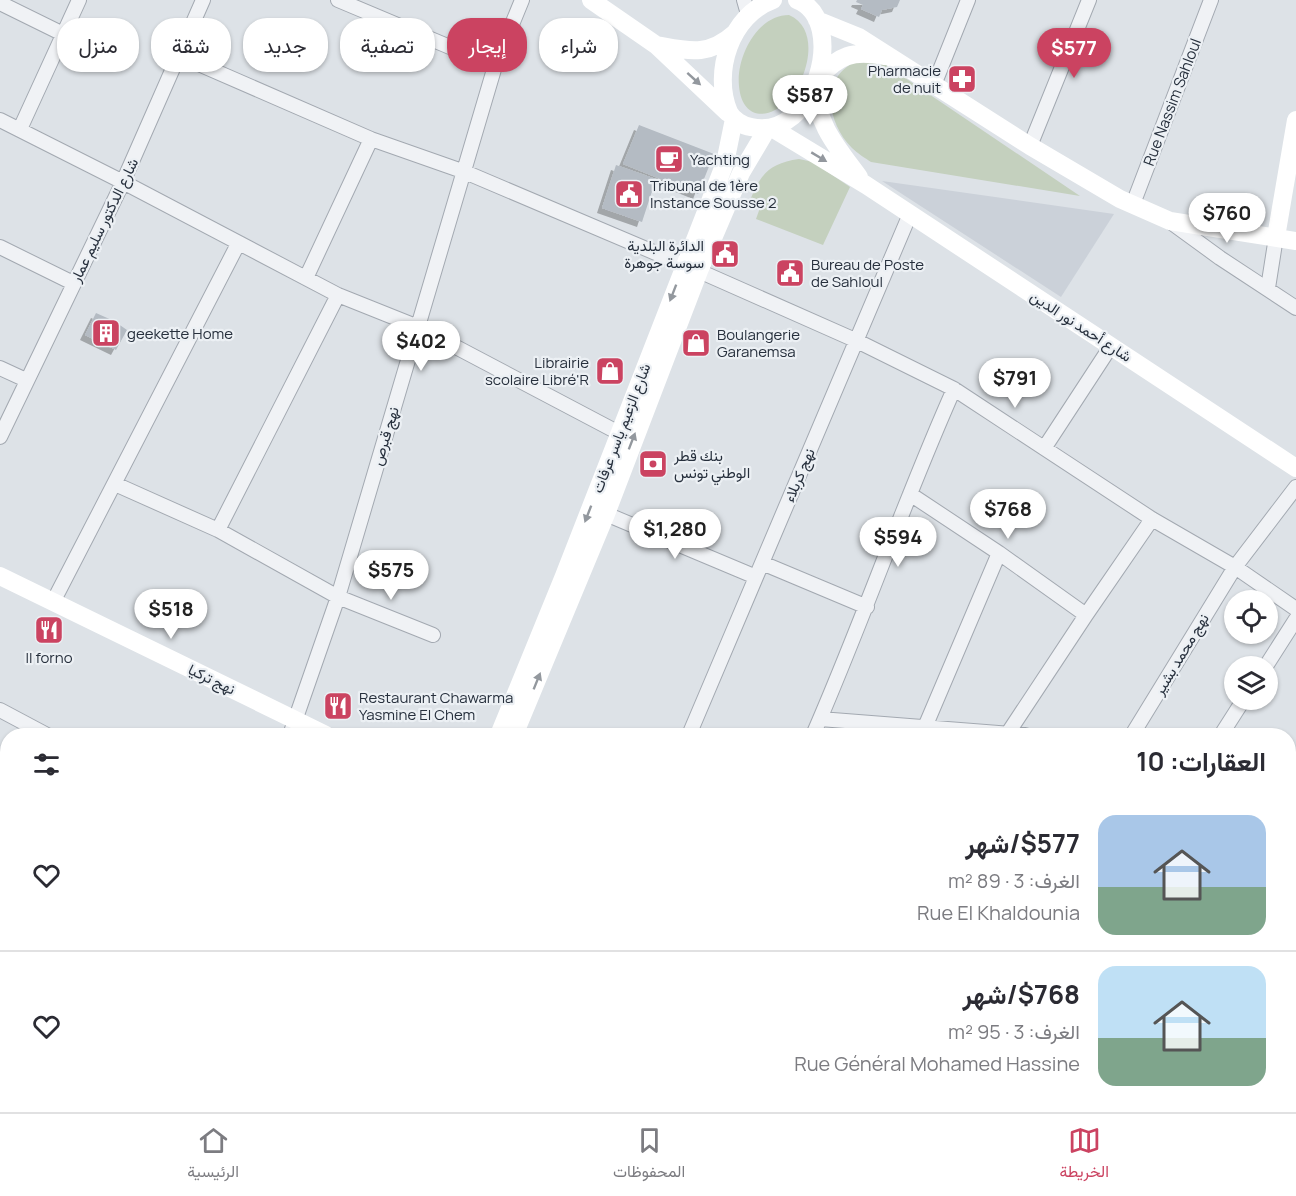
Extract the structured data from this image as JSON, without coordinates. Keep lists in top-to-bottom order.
{
  "streets": {
    "street": [
      "Rue Nassim Sahloul",
      "شارع الدكتور سليم عمار",
      "شارع أحمد نور الدين",
      "شارع الزعيم ياسر عرفات",
      "نهج قبرص",
      "نهج كربلاء",
      "نهج محمد بشير",
      "نهج تركيا"
    ]
  },
  "crossings": [
    ["شارع أحمد نور الدين", "شارع الزعيم ياسر عرفات"],
    ["شارع أحمد نور الدين", "نهج كربلاء"],
    ["نهج قبرص", "نهج تركيا"]
  ],
  "places": {
    "pharmacy": ["Pharmacie de nuit"],
    "cafe": ["Yachting"],
    "public building": ["Tribunal de 1ère Instance Sousse 2", "الدائرة البلدية سوسة جوهرة", "Bureau de Poste de Sahloul"],
    "building": ["geekette Home"],
    "shop": ["Boulangerie Garanemsa", "Librairie scolaire Libré'R"],
    "bank": ["بنك قطر الوطني تونس"],
    "restaurant": ["Il forno", "Restaurant Chawarma Yasmine El Chem"]
  },
  "page": {
    "chip": [
      "شراء",
      "إيجار",
      "تصفية",
      "جديد",
      "شقة",
      "منزل"
    ],
    "price": [
      "$577",
      "$587",
      "$760",
      "$402",
      "$791",
      "$768",
      "$1,280",
      "$594",
      "$575",
      "$518"
    ],
    "heading": "العقارات: 10",
    "list": [
      {
        "name": "$577/شهر",
        "note": "الغرف: 3 · 89 m² · Rue El Khaldounia"
      },
      {
        "name": "$768/شهر",
        "note": "الغرف: 3 · 95 m² · Rue Général Mohamed Hassine"
      }
    ],
    "tabs": ["الخريطة", "المحفوظات", "الرئيسية"]
  }
}
